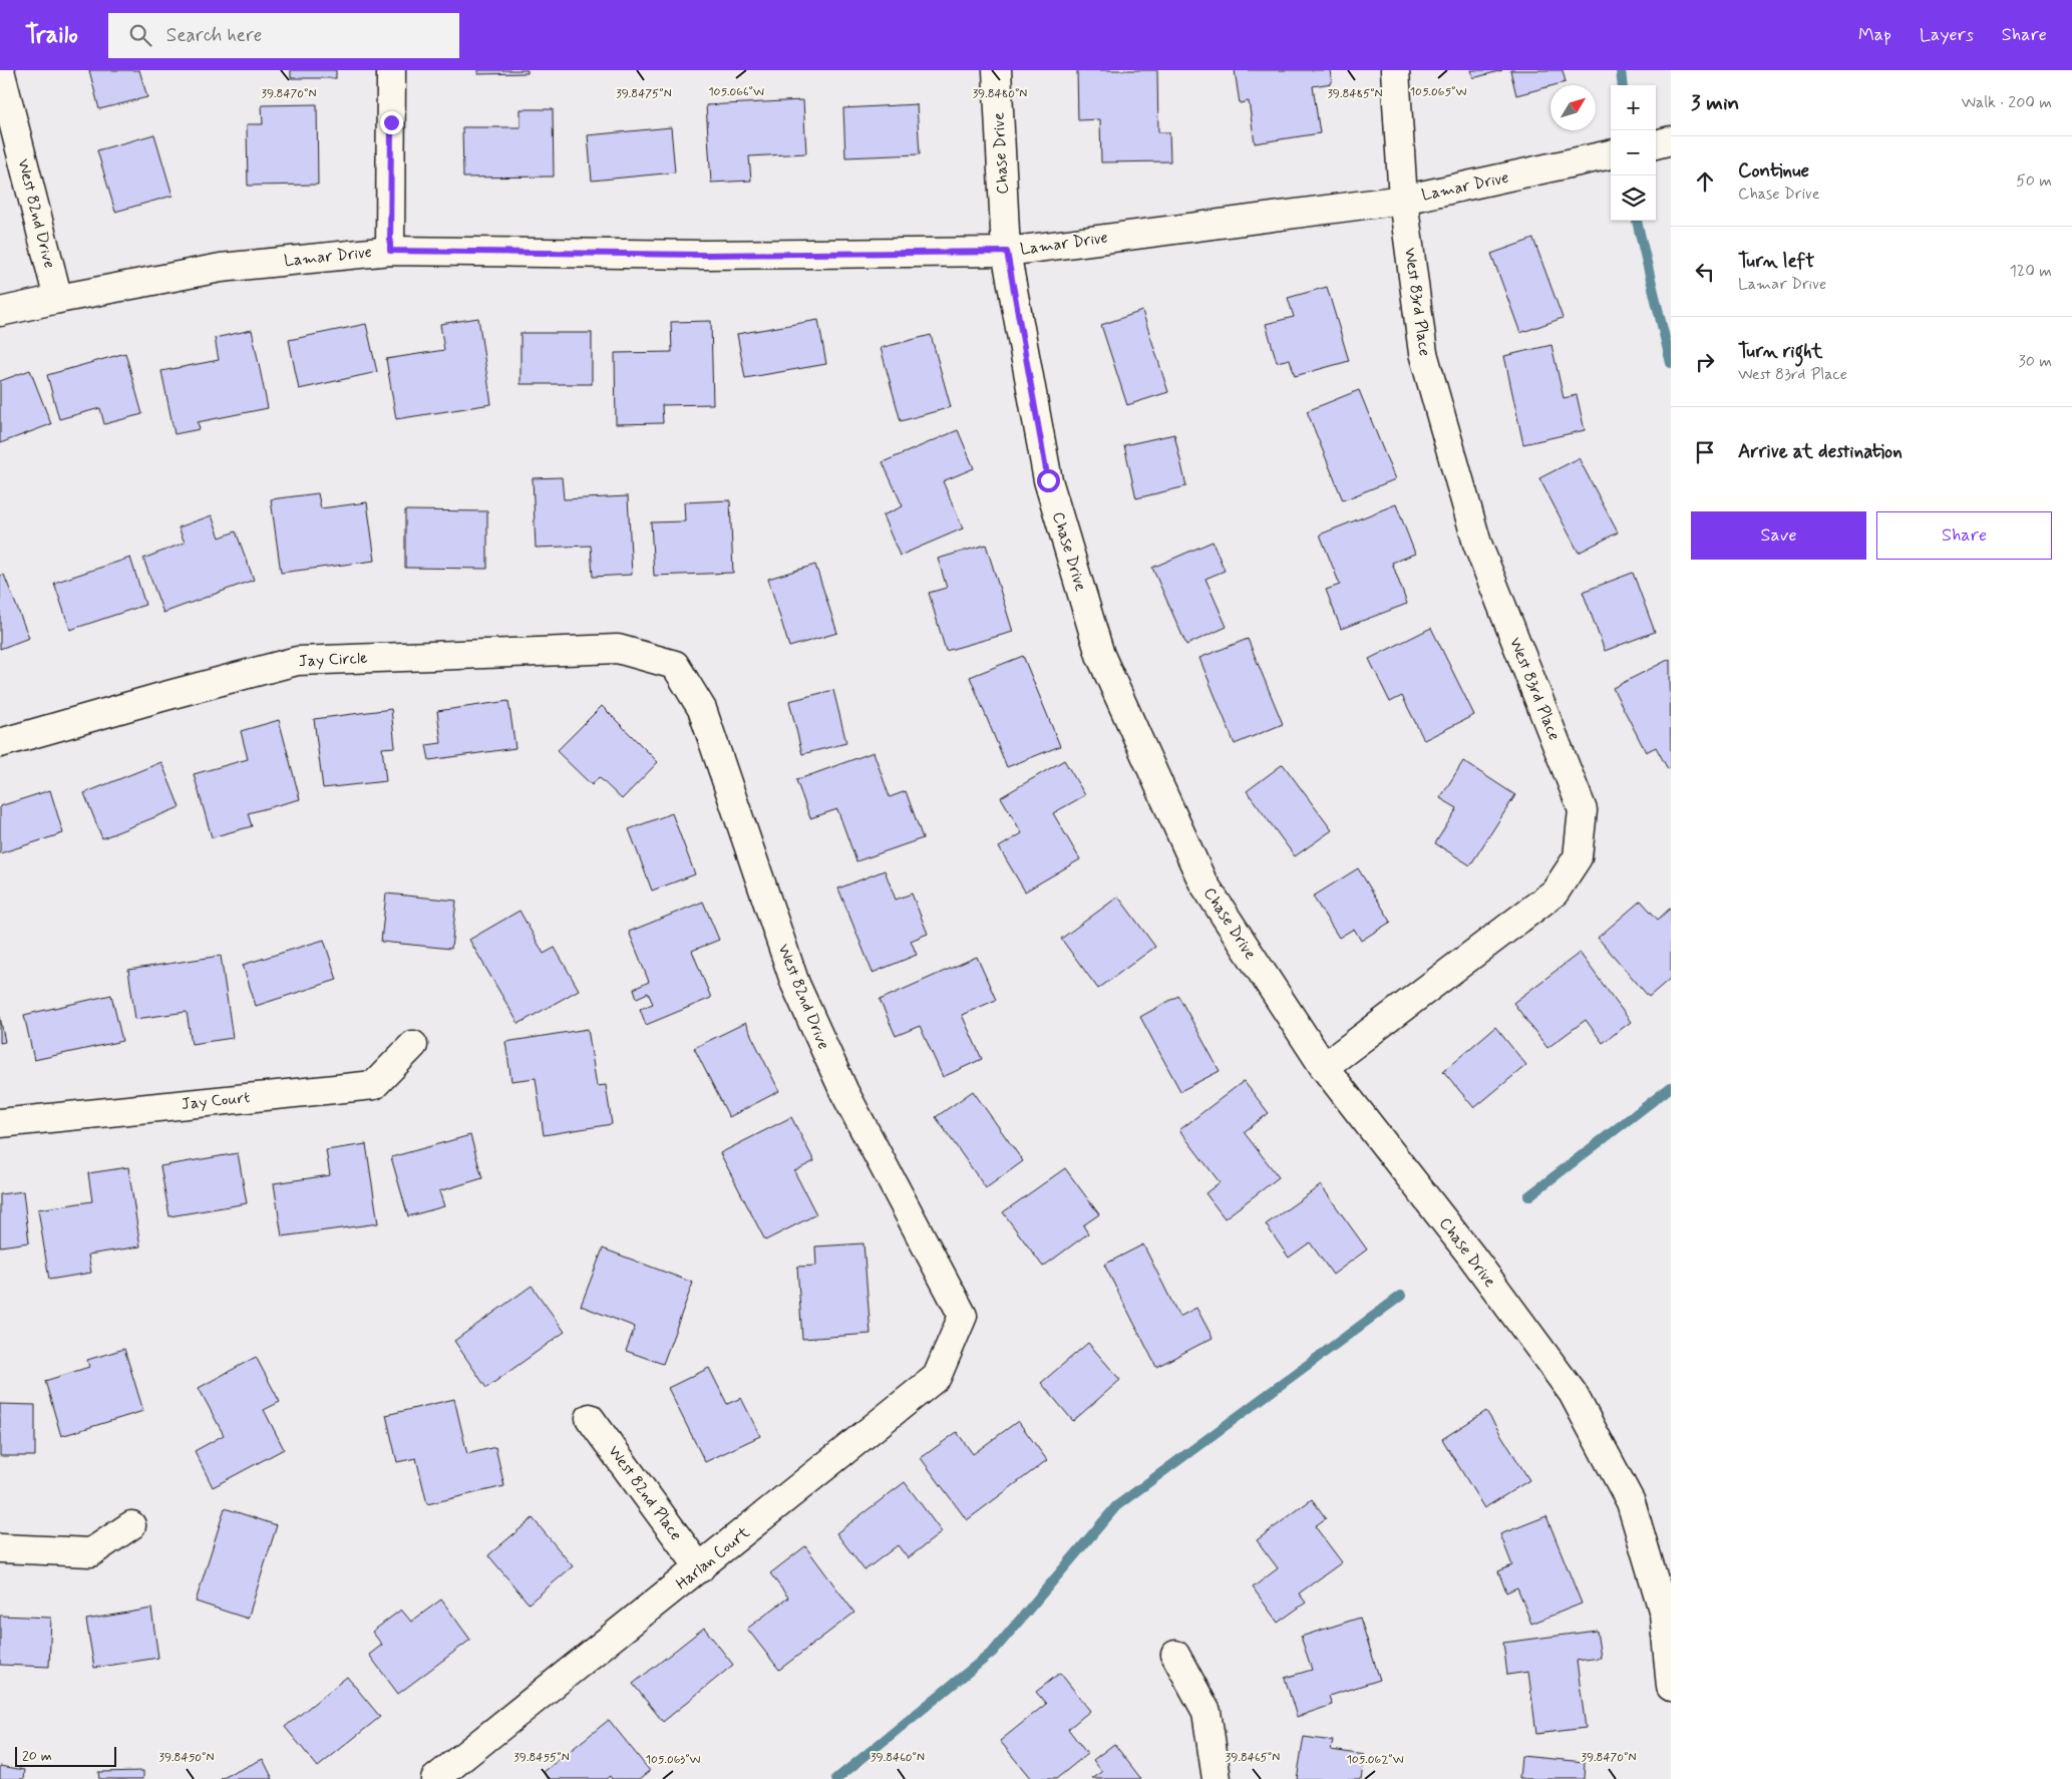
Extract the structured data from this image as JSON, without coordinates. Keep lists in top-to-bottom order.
{
  "streets": {
    "street": [
      "Chase Drive",
      "Lamar Drive",
      "West 82nd Drive",
      "West 83rd Place",
      "Jay Circle",
      "Jay Court",
      "West 82nd Place",
      "Harlan Court"
    ]
  },
  "crossings": [
    ["Chase Drive", "Lamar Drive"],
    ["Chase Drive", "West 83rd Place"],
    ["Lamar Drive", "West 82nd Drive"],
    ["Lamar Drive", "West 83rd Place"],
    ["West 82nd Drive", "Jay Circle"],
    ["West 82nd Drive", "Harlan Court"],
    ["West 82nd Place", "Harlan Court"]
  ],
  "scale_bar": "20 m",
  "north": "top right",
  "page": {
    "header": "Trailo",
    "search": "Search here",
    "nav": ["Map", "Layers", "Share"],
    "heading": ["3 min", "Walk · 200 m"],
    "map_buttons": ["+", "−"],
    "list": [
      ["Continue", "Chase Drive", "50 m"],
      ["Turn left", "Lamar Drive", "120 m"],
      ["Turn right", "West 83rd Place", "30 m"],
      "Arrive at destination"
    ],
    "buttons": ["Save", "Share"],
    "scale": "20 m"
  },
  "coordinates": [
    "105.066°W",
    "105.065°W",
    "39.8470°N",
    "39.8475°N",
    "39.8480°N",
    "39.8485°N",
    "39.8450°N",
    "39.8455°N",
    "39.8460°N",
    "39.8465°N",
    "105.063°W",
    "105.062°W"
  ]
}
